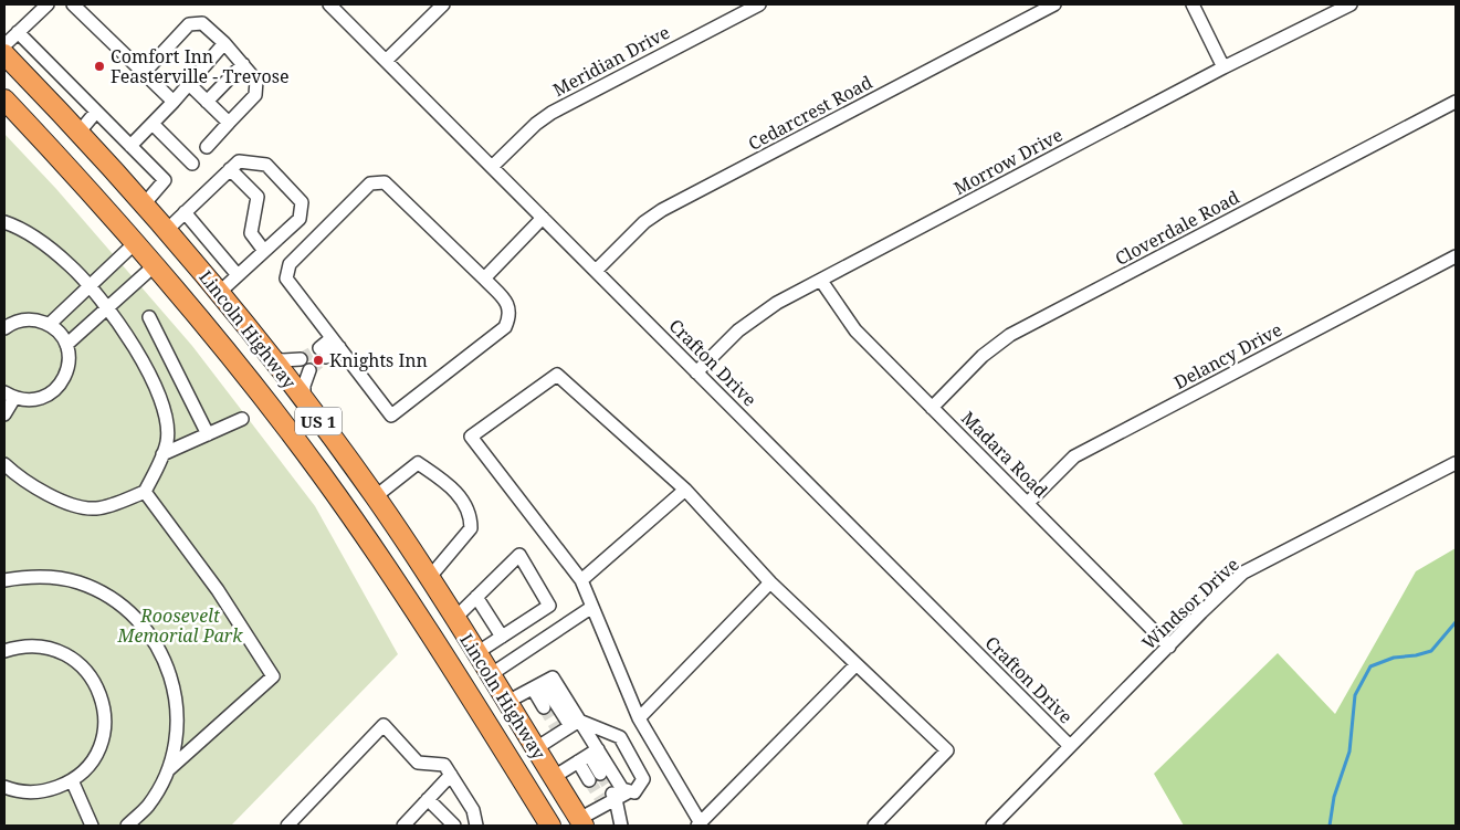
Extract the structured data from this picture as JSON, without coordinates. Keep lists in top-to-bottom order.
{
  "streets": {
    "highway": ["Lincoln Highway", "US 1"],
    "street": [
      "Meridian Drive",
      "Cedarcrest Road",
      "Morrow Drive",
      "Cloverdale Road",
      "Delancy Drive",
      "Crafton Drive",
      "Madara Road",
      "Windsor Drive"
    ]
  },
  "crossings": [
    ["Meridian Drive", "Crafton Drive"],
    ["Cedarcrest Road", "Crafton Drive"],
    ["Morrow Drive", "Crafton Drive"],
    ["Morrow Drive", "Madara Road"],
    ["Cloverdale Road", "Madara Road"],
    ["Delancy Drive", "Madara Road"],
    ["Crafton Drive", "Windsor Drive"],
    ["Madara Road", "Windsor Drive"]
  ],
  "parks": ["Roosevelt Memorial Park"],
  "places": ["Comfort Inn Feasterville - Trevose", "Knights Inn"]
}
